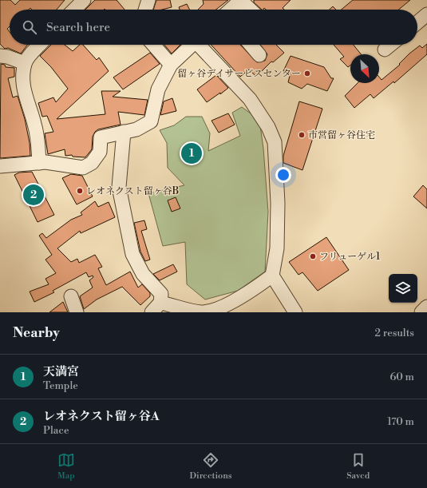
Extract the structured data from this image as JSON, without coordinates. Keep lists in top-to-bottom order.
{
  "places": [
    "留ヶ谷デイサービスセンター",
    "市営留ヶ谷住宅",
    "レオネクスト留ヶ谷B",
    "フリューゲル1"
  ],
  "north": "bottom right",
  "page": {
    "search": "Search here",
    "pins": ["1", "2"],
    "heading": ["Nearby", "2 results"],
    "list": [
      {
        "mark": "1",
        "name": "天満宮",
        "note": "Temple",
        "value": "60 m"
      },
      {
        "mark": "2",
        "name": "レオネクスト留ヶ谷A",
        "note": "Place",
        "value": "170 m"
      }
    ],
    "nav": ["Map", "Directions", "Saved"]
  }
}
